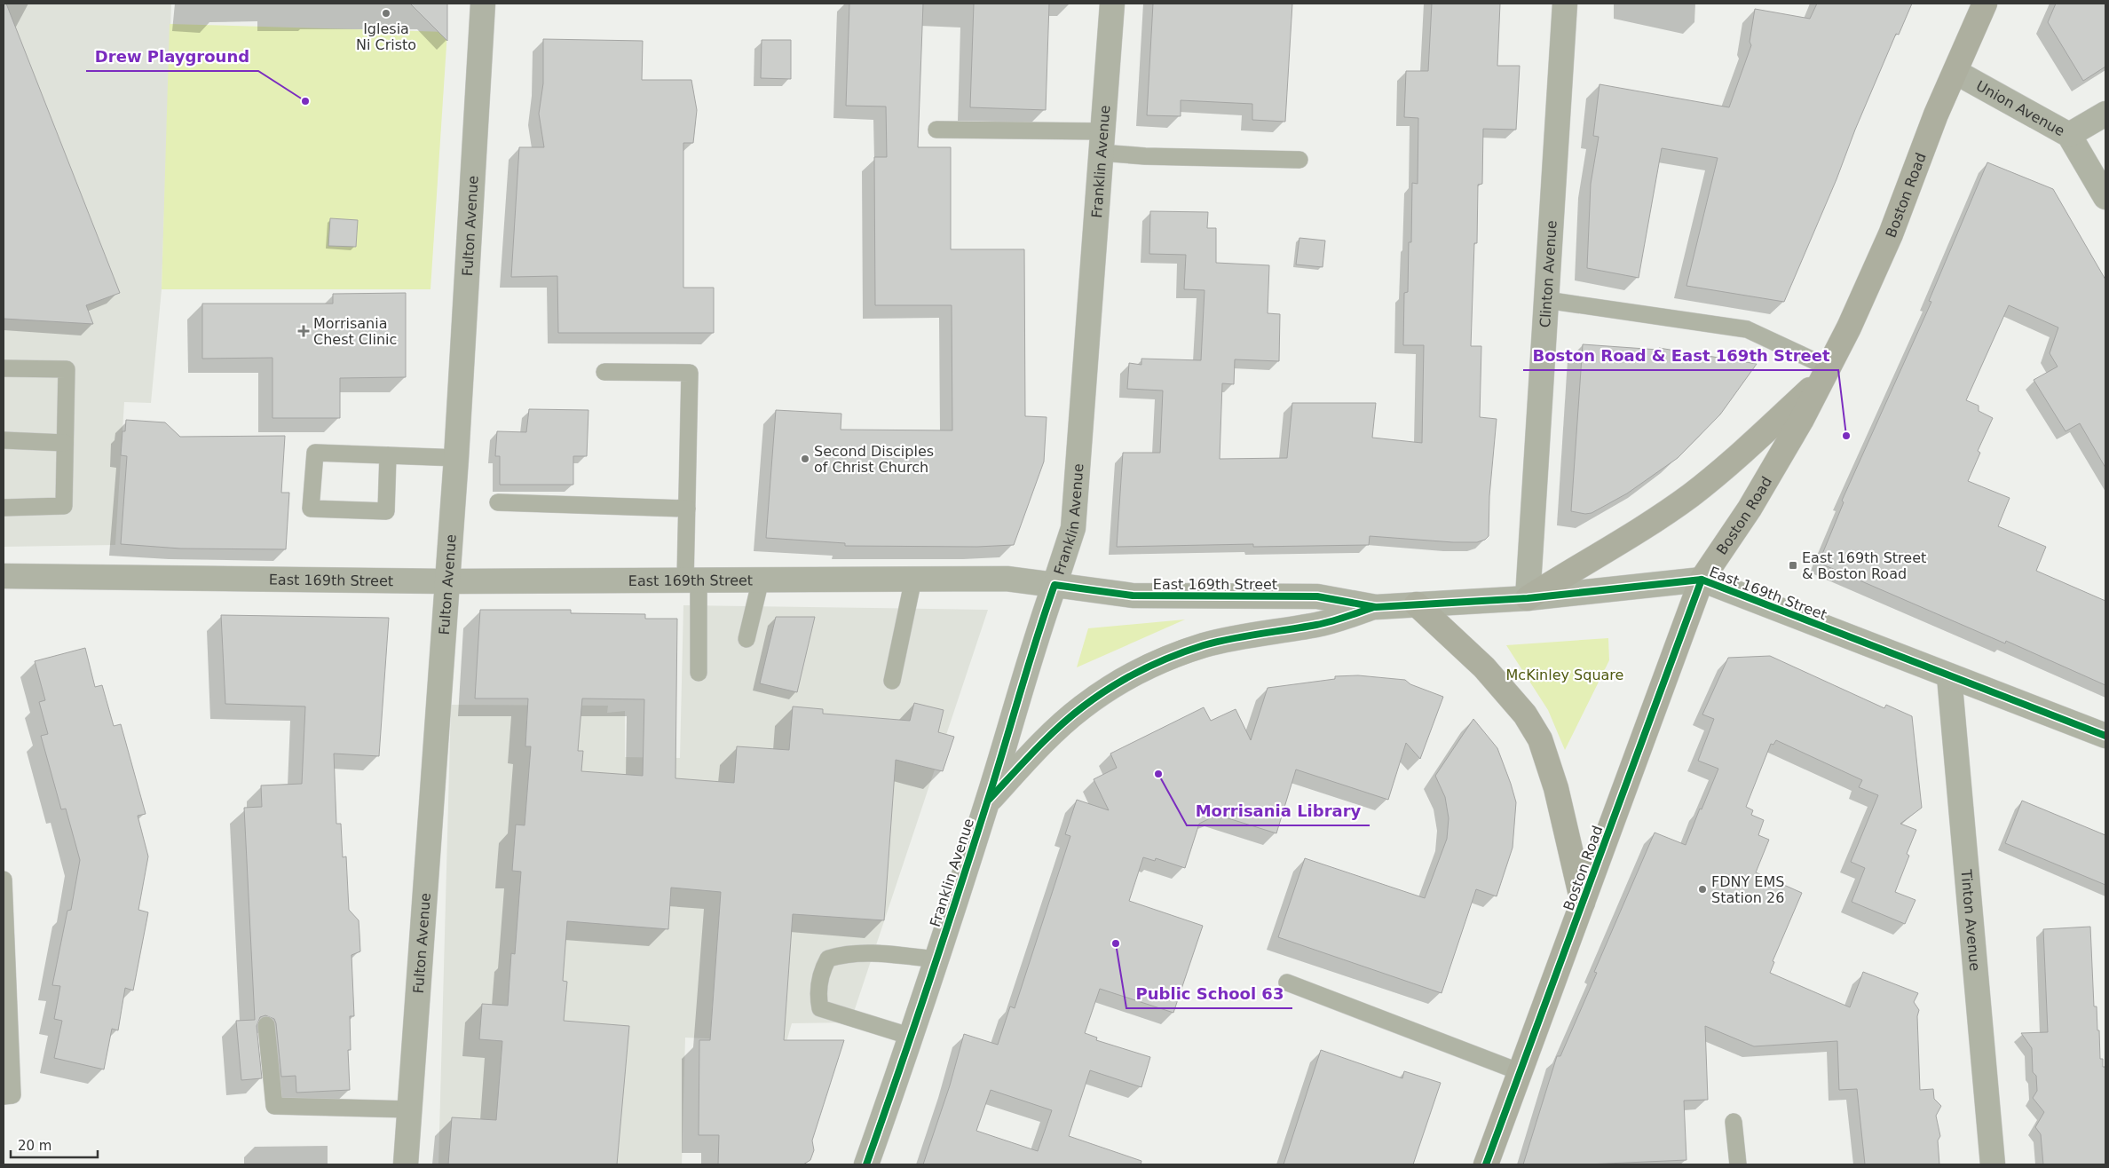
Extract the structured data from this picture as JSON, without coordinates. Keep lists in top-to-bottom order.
{
  "streets": {
    "main road": ["Boston Road"],
    "street": [
      "Union Avenue",
      "Franklin Avenue",
      "Fulton Avenue",
      "Clinton Avenue",
      "East 169th Street",
      "Tinton Avenue"
    ]
  },
  "crossings": [
    ["Union Avenue", "Boston Road"],
    ["Franklin Avenue", "East 169th Street"],
    ["Boston Road", "East 169th Street"],
    ["Fulton Avenue", "East 169th Street"],
    ["Clinton Avenue", "East 169th Street"],
    ["East 169th Street", "Tinton Avenue"]
  ],
  "parks": ["McKinley Square"],
  "places": {
    "other": [
      "Iglesia Ni Cristo",
      "Drew Playground",
      "Boston Road & East 169th Street",
      "Second Disciples of Christ Church",
      "Morrisania Library",
      "FDNY EMS Station 26",
      "Public School 63"
    ],
    "health": ["Morrisania Chest Clinic"],
    "transit": ["East 169th Street & Boston Road"]
  },
  "scale_bar": "20 m"
}
